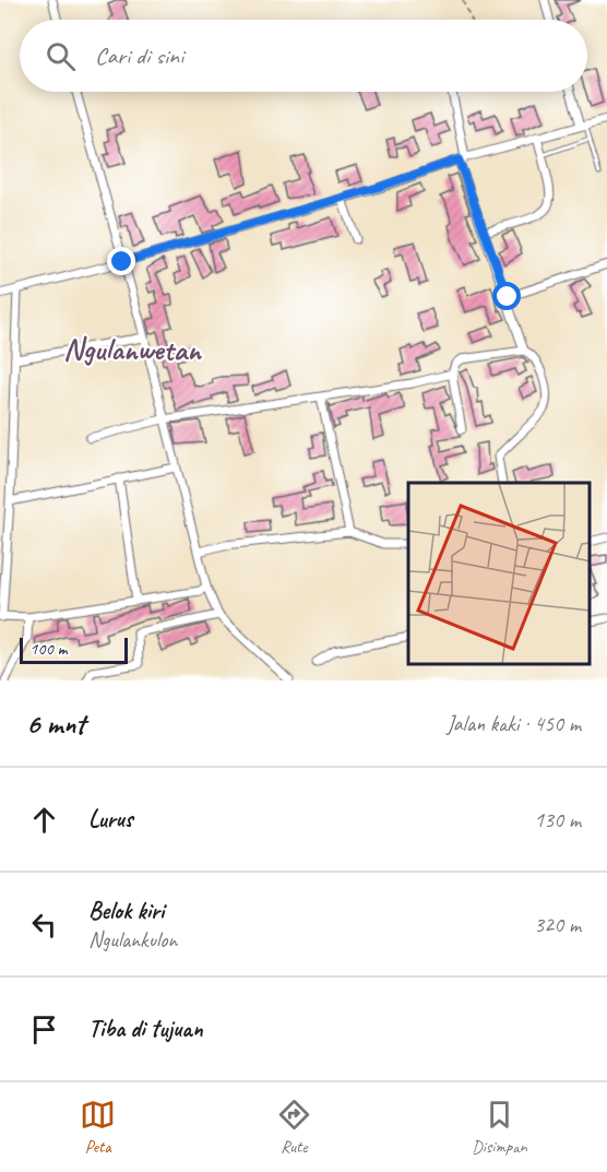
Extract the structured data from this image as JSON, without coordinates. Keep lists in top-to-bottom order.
{
  "districts": ["Ngulanwetan"],
  "scale_bar": "100 m",
  "page": {
    "search": "Cari di sini",
    "scale": "100 m",
    "heading": ["6 mnt", "Jalan kaki · 450 m"],
    "list": [
      ["Lurus", "130 m"],
      ["Belok kiri", "Ngulankulon", "320 m"],
      "Tiba di tujuan"
    ],
    "nav": ["Peta", "Rute", "Disimpan"]
  }
}
